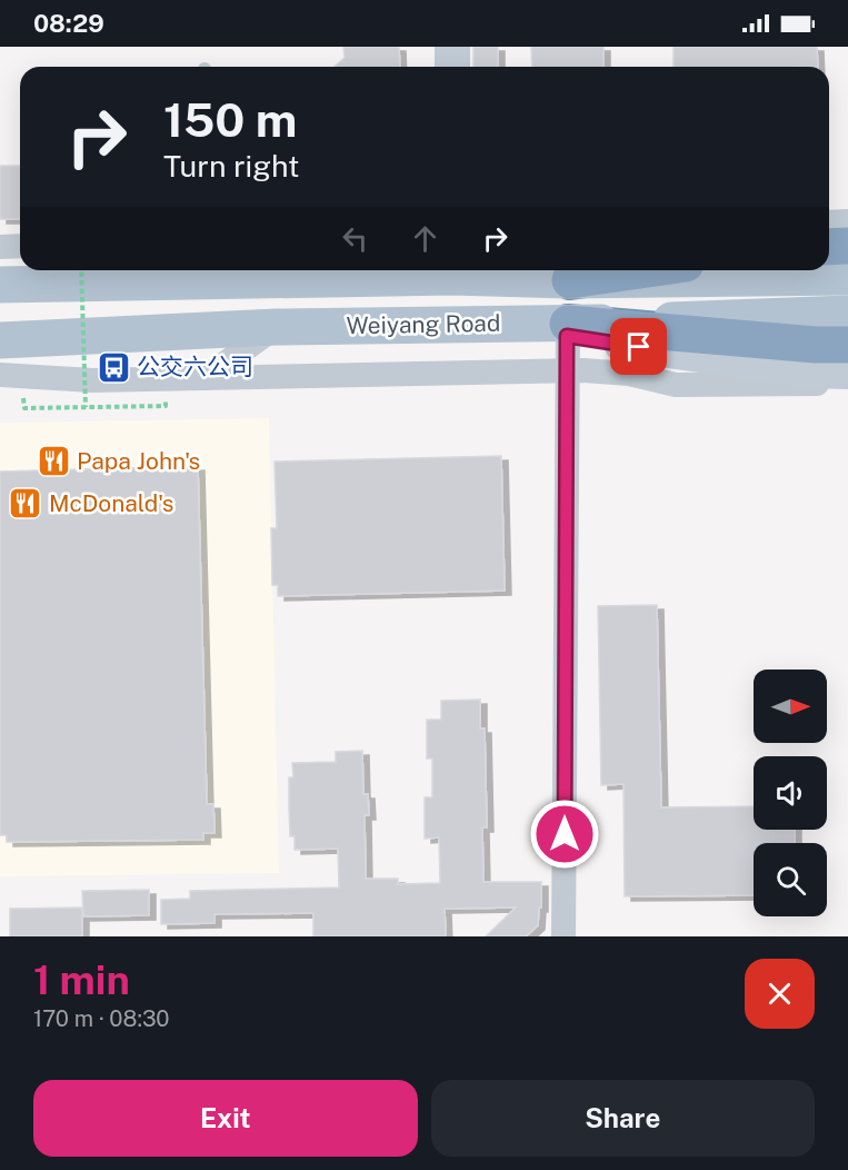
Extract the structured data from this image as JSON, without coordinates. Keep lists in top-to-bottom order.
{
  "streets": {
    "main road": ["Weiyang Road"]
  },
  "places": {
    "bus stop": ["公交六公司"],
    "restaurant": ["Papa John's", "McDonald's"]
  },
  "north": "right",
  "page": {
    "status": "08:29",
    "turn": ["150 m", "Turn right"],
    "heading": ["1 min", "170 m · 08:30"],
    "buttons": ["Exit", "Share"]
  }
}
